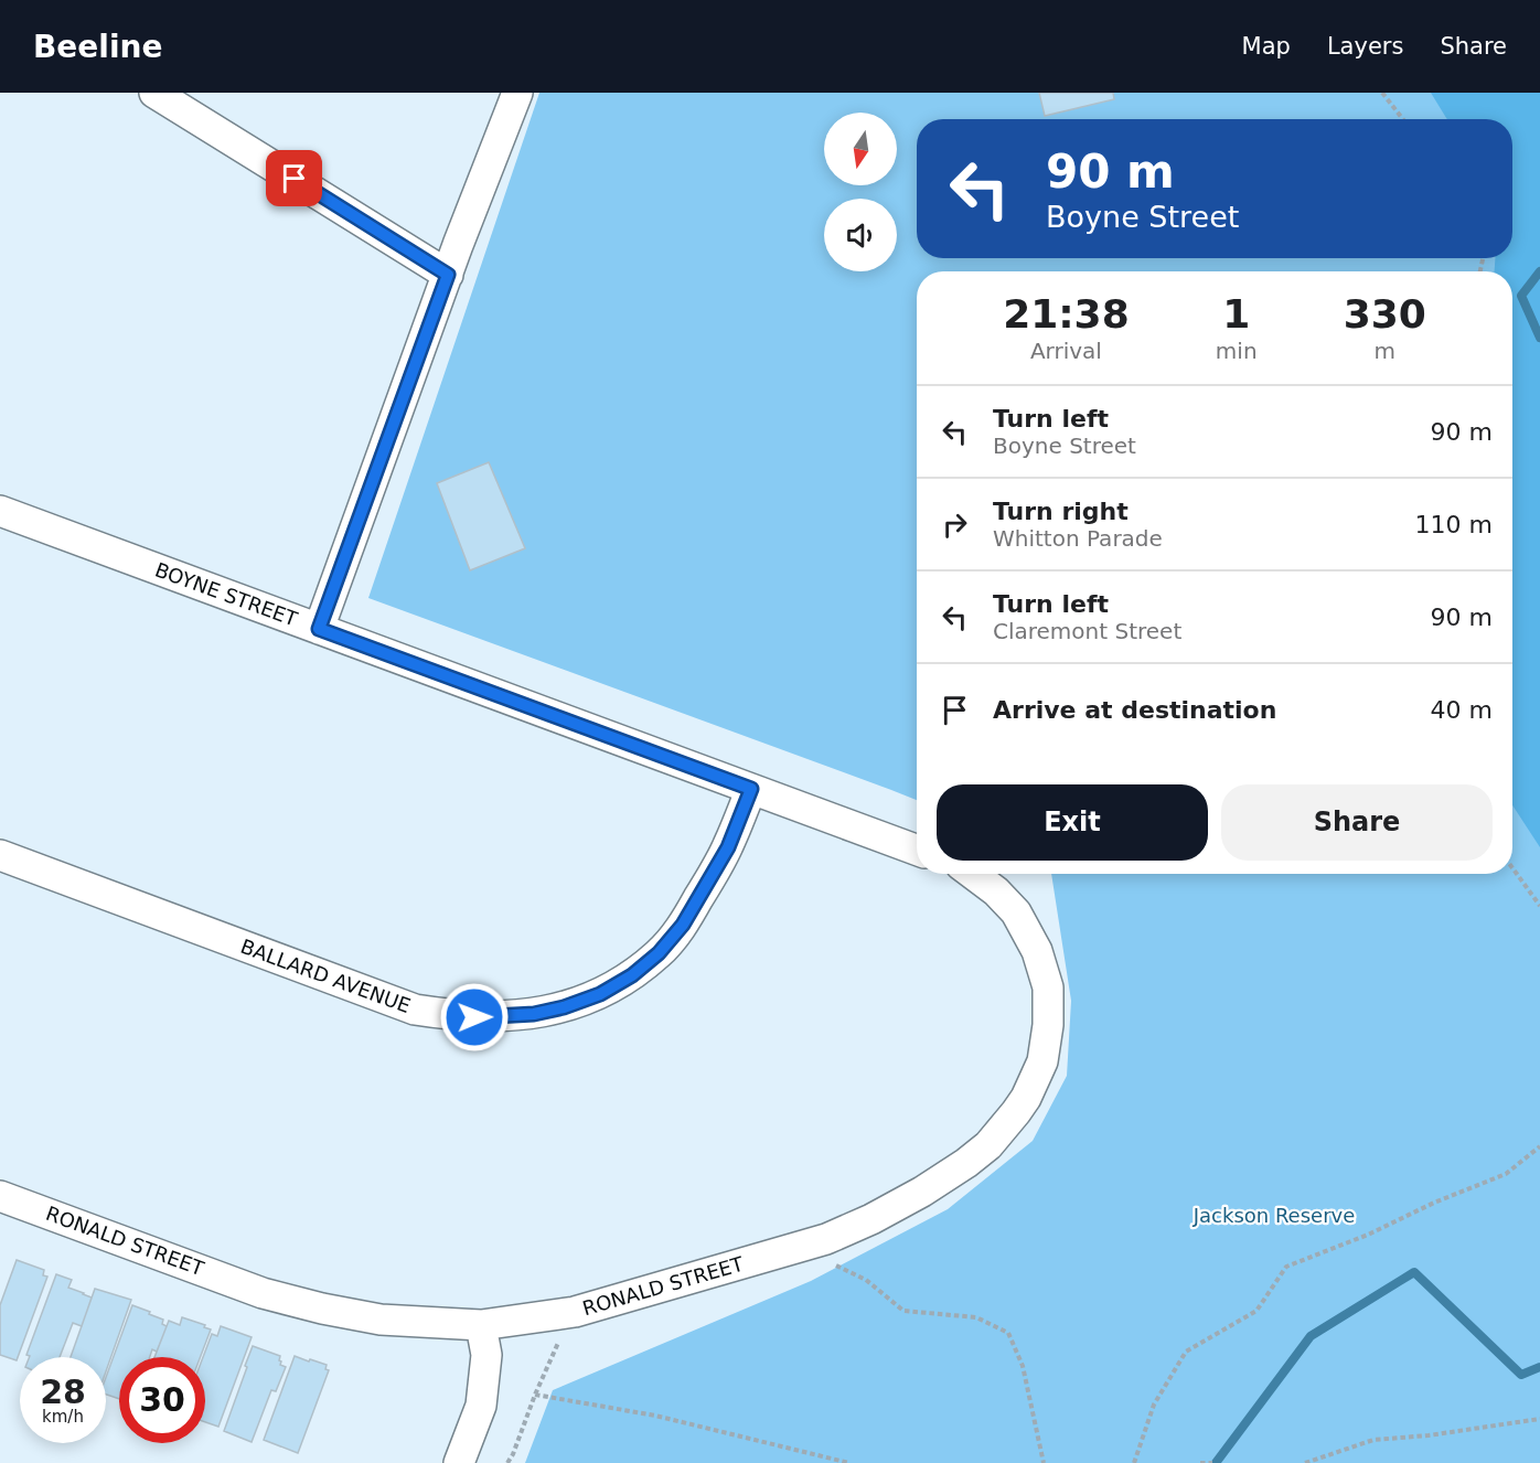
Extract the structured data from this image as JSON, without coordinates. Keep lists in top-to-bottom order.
{
  "streets": {
    "street": ["BOYNE STREET", "BALLARD AVENUE", "RONALD STREET"]
  },
  "crossings": [
    ["BOYNE STREET", "BALLARD AVENUE"]
  ],
  "parks": ["Jackson Reserve"],
  "north": "bottom",
  "page": {
    "header": "Beeline",
    "nav": ["Map", "Layers", "Share"],
    "turn": ["90 m", "Boyne Street"],
    "eta": [
      "21:38",
      "Arrival",
      "1",
      "min",
      "330",
      "m"
    ],
    "list": [
      {
        "name": "Turn left",
        "note": "Boyne Street",
        "value": "90 m"
      },
      {
        "name": "Turn right",
        "note": "Whitton Parade",
        "value": "110 m"
      },
      {
        "name": "Turn left",
        "note": "Claremont Street",
        "value": "90 m"
      },
      {
        "name": "Arrive at destination",
        "value": "40 m"
      }
    ],
    "buttons": ["Exit", "Share"],
    "speed": "28 km/h",
    "limit": "30"
  }
}
